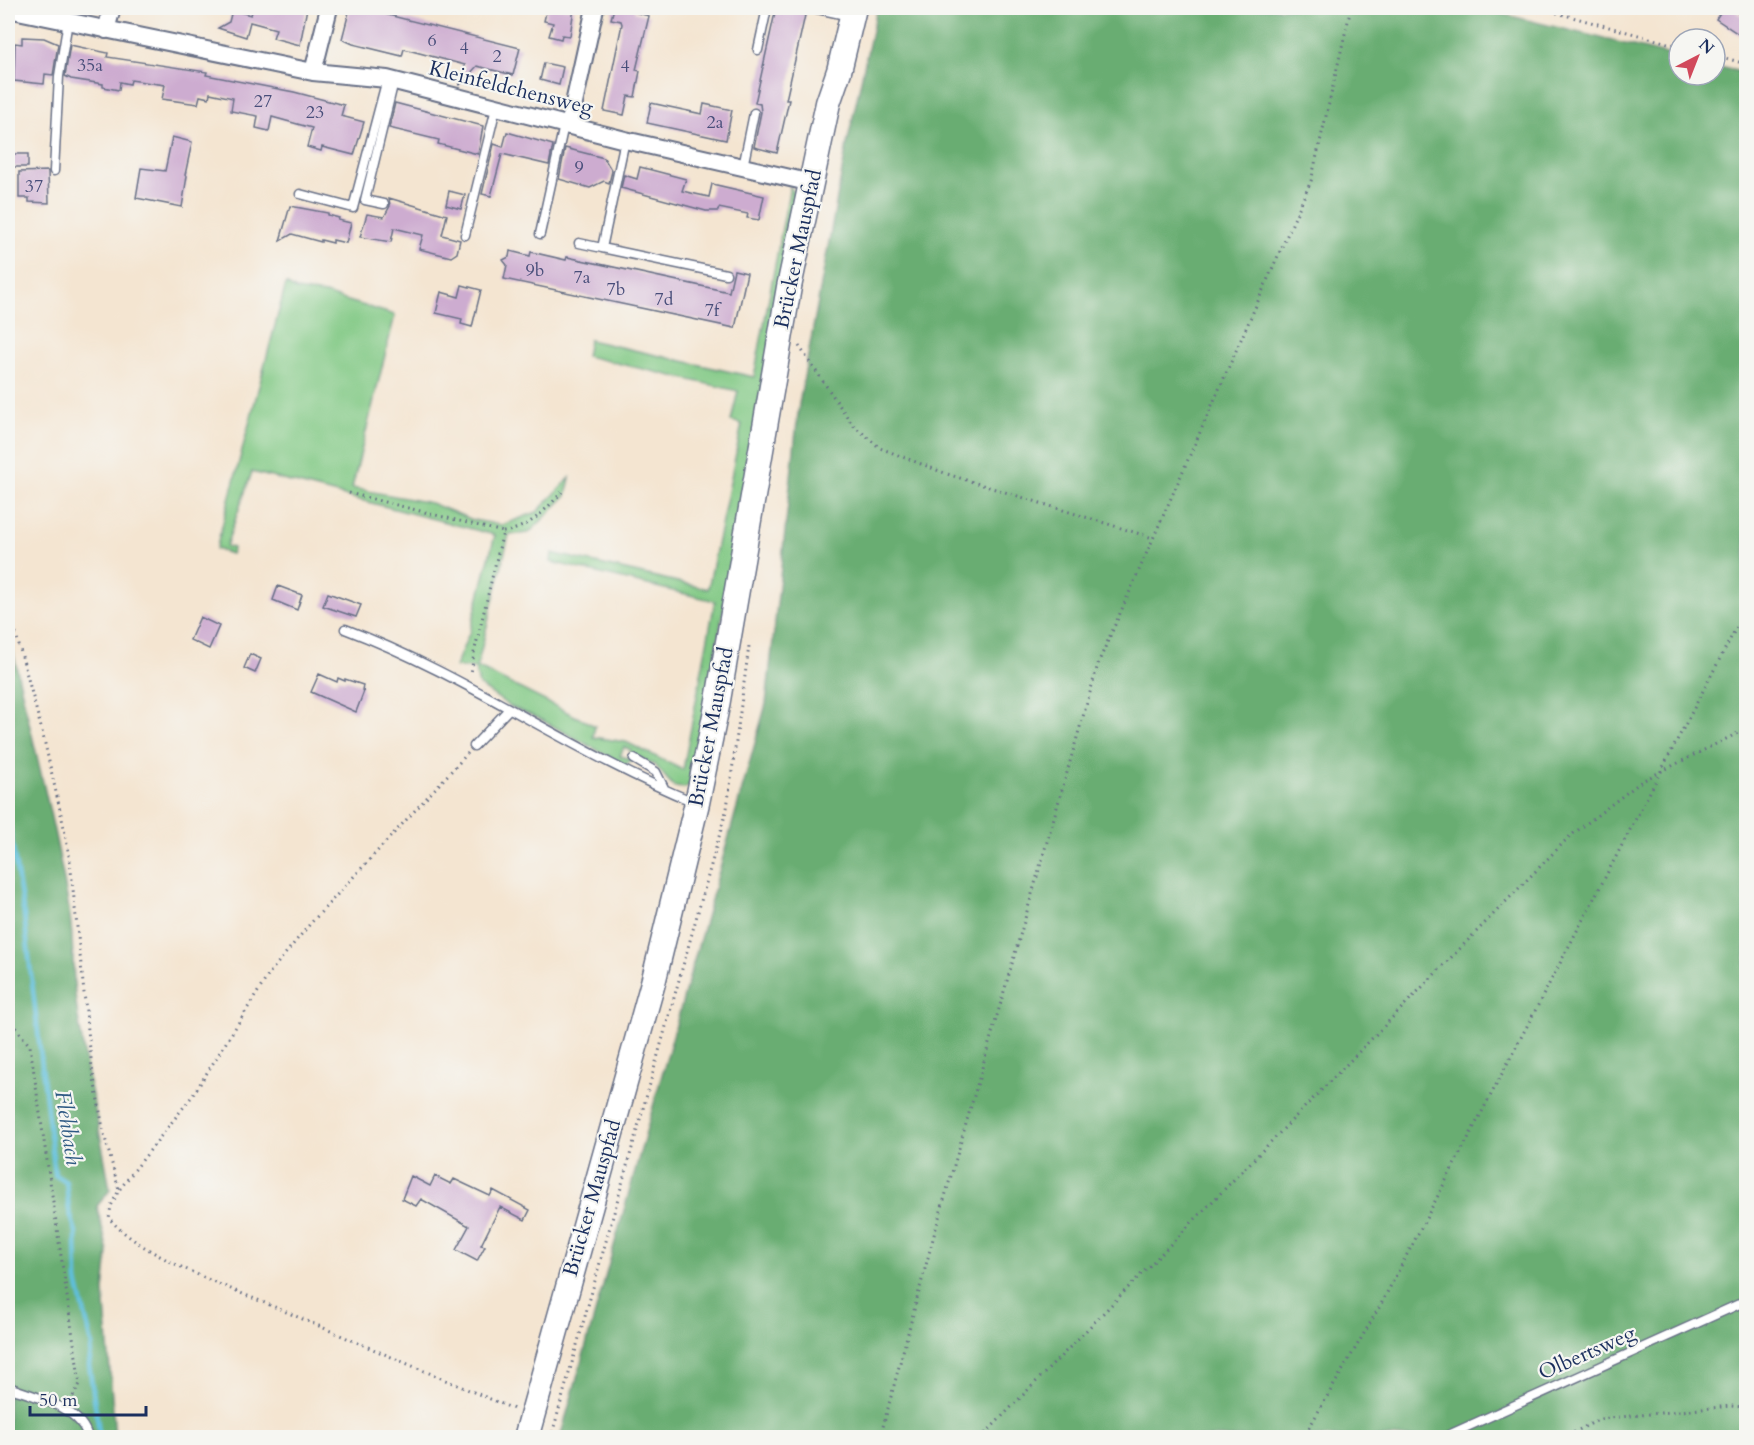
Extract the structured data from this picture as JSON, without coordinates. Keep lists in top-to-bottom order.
{
  "streets": {
    "main road": ["Brücker Mauspfad"],
    "street": ["Kleinfeldchensweg"],
    "lane": ["Olbertsweg"]
  },
  "crossings": [
    ["Kleinfeldchensweg", "Brücker Mauspfad"]
  ],
  "water": ["Flehbach"],
  "house_numbers": [
    "6",
    "4",
    "2",
    "35a",
    "4",
    "27",
    "23",
    "2a",
    "9",
    "37",
    "9b",
    "7a",
    "7b",
    "7d",
    "7f"
  ],
  "scale_bar": "50 m",
  "north": "top right"
}
